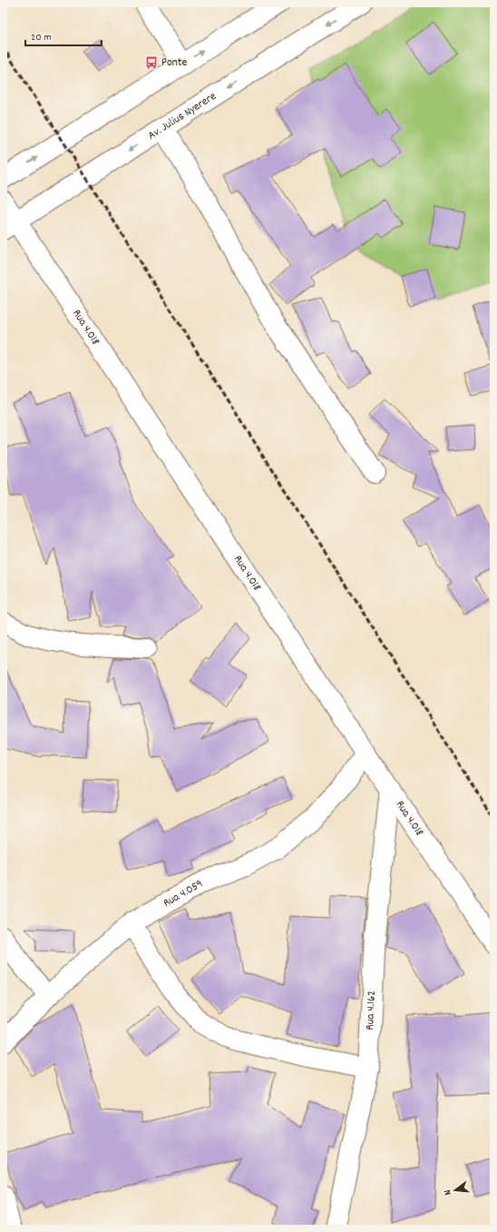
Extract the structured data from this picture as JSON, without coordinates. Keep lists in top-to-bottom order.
{
  "streets": {
    "street": [
      "Av. Julius Nyerere",
      "Rua 4.018",
      "Rua 4.059",
      "Rua 4.162"
    ]
  },
  "crossings": [
    ["Av. Julius Nyerere", "Rua 4.018"],
    ["Rua 4.018", "Rua 4.059"],
    ["Rua 4.018", "Rua 4.162"]
  ],
  "places": {
    "bus stop": ["Ponte"]
  },
  "scale_bar": "20 m",
  "north": "left"
}
